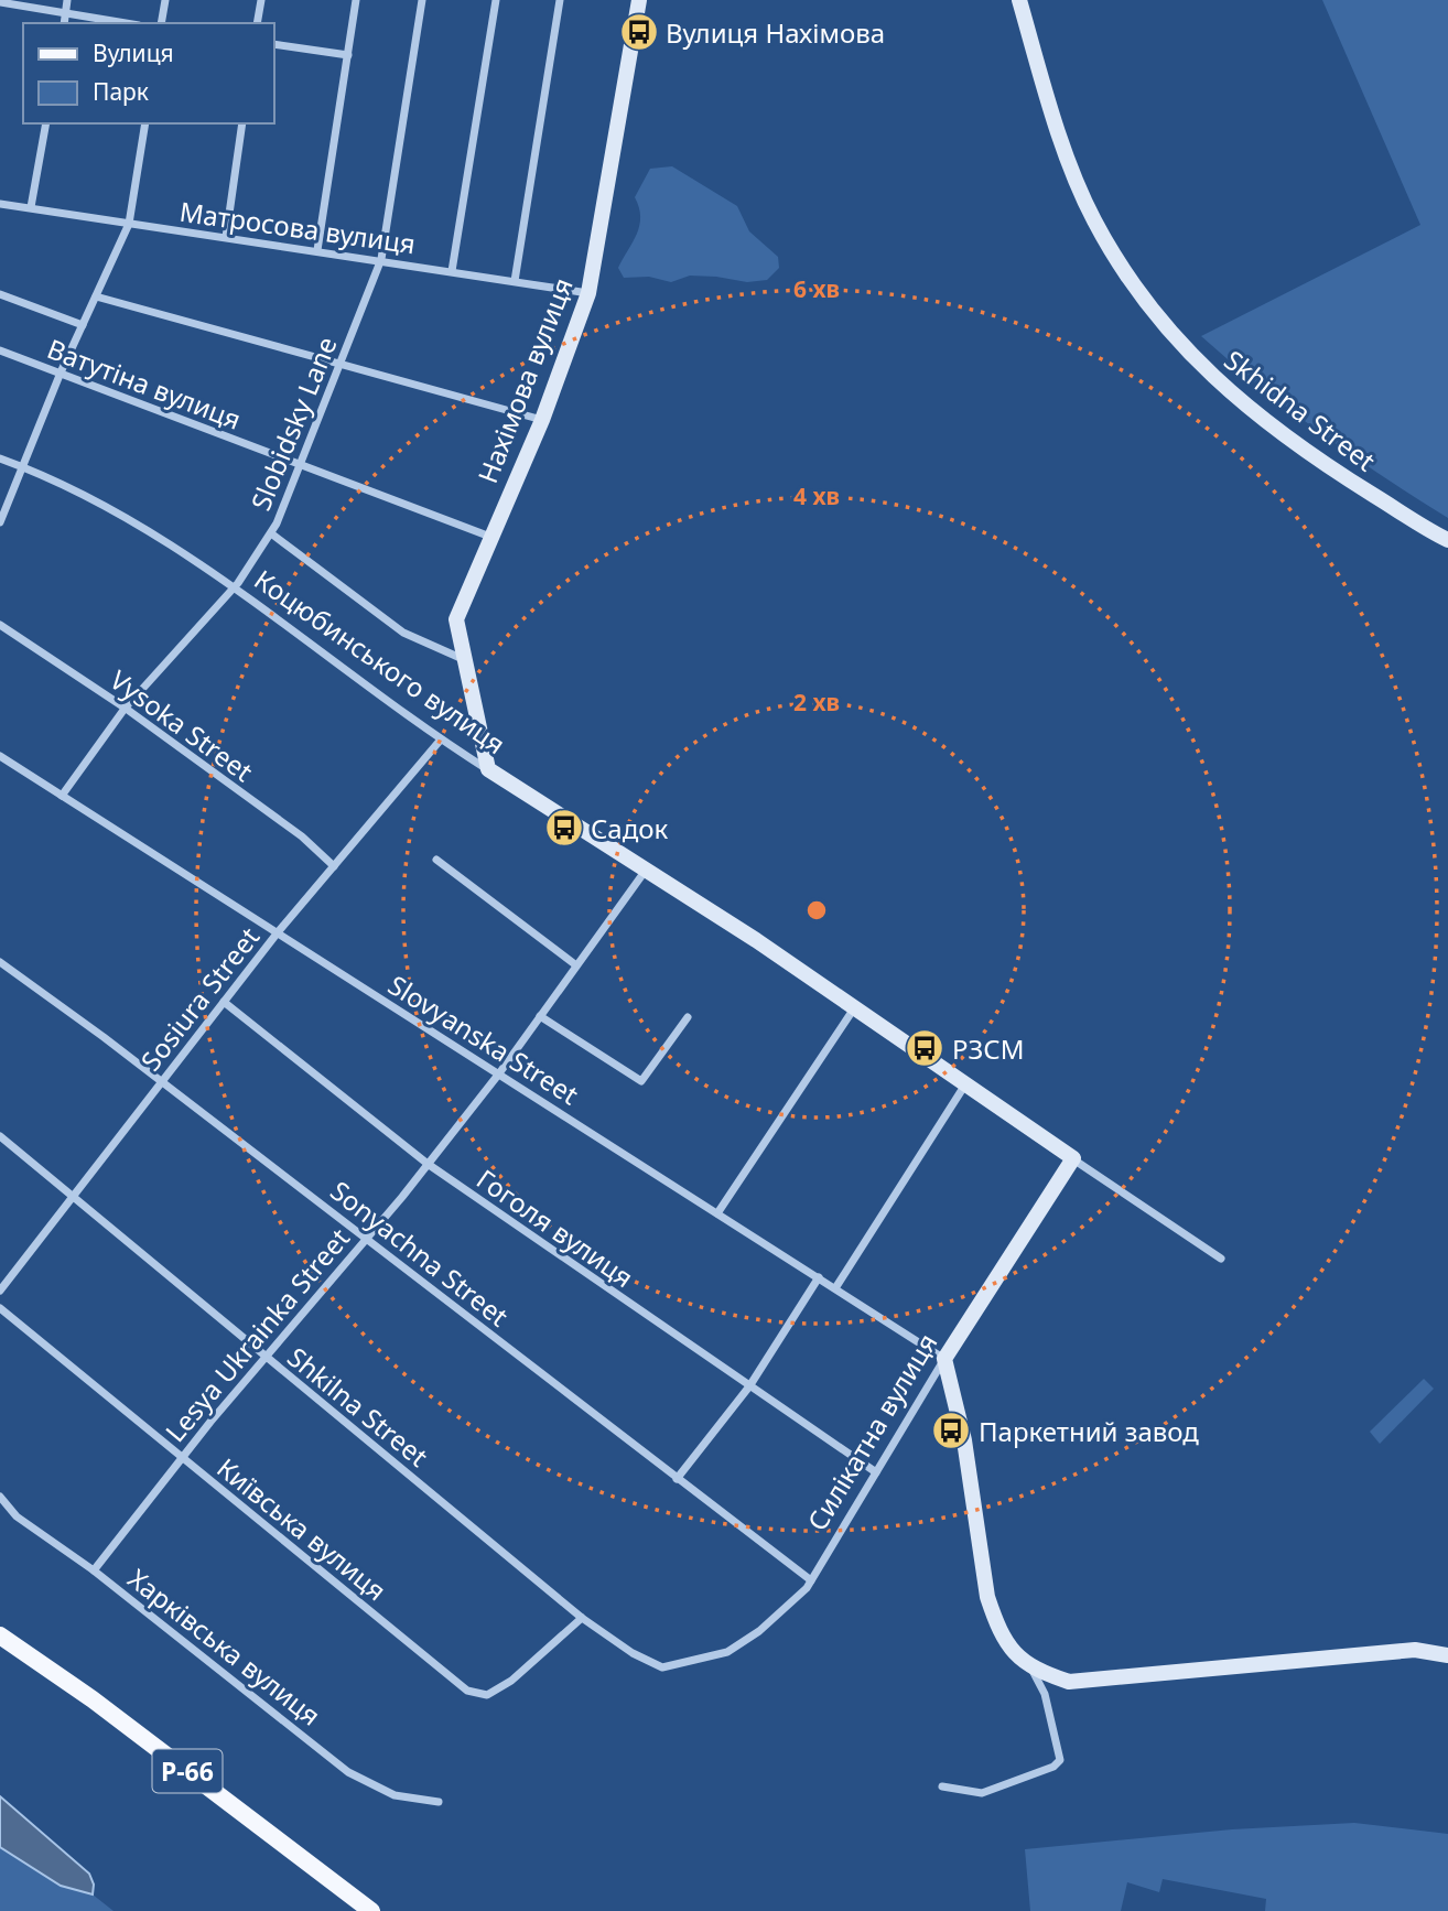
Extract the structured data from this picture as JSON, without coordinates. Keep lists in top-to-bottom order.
{
  "streets": {
    "main road": ["Р-66"],
    "street": [
      "Матросова вулиця",
      "Нахімова вулиця",
      "Ватутіна вулиця",
      "Skhidna Street",
      "Slobidsky Lane",
      "Коцюбинського вулиця",
      "Vysoka Street",
      "Sosiura Street",
      "Slovyanska Street",
      "Гоголя вулиця",
      "Sonyachna Street",
      "Lesya Ukrainka Street",
      "Shkilna Street",
      "Силікатна вулиця",
      "Київська вулиця",
      "Харківська вулиця"
    ]
  },
  "crossings": [
    ["Матросова вулиця", "Нахімова вулиця"],
    ["Матросова вулиця", "Slobidsky Lane"],
    ["Нахімова вулиця", "Ватутіна вулиця"],
    ["Нахімова вулиця", "Коцюбинського вулиця"],
    ["Ватутіна вулиця", "Slobidsky Lane"],
    ["Slobidsky Lane", "Коцюбинського вулиця"],
    ["Slobidsky Lane", "Vysoka Street"],
    ["Slobidsky Lane", "Slovyanska Street"],
    ["Коцюбинського вулиця", "Sosiura Street"],
    ["Коцюбинського вулиця", "Lesya Ukrainka Street"],
    ["Коцюбинського вулиця", "Силікатна вулиця"],
    ["Vysoka Street", "Sosiura Street"],
    ["Sosiura Street", "Slovyanska Street"],
    ["Sosiura Street", "Гоголя вулиця"],
    ["Sosiura Street", "Sonyachna Street"],
    ["Sosiura Street", "Shkilna Street"],
    ["Slovyanska Street", "Lesya Ukrainka Street"],
    ["Slovyanska Street", "Силікатна вулиця"],
    ["Гоголя вулиця", "Lesya Ukrainka Street"],
    ["Гоголя вулиця", "Силікатна вулиця"],
    ["Sonyachna Street", "Lesya Ukrainka Street"],
    ["Sonyachna Street", "Силікатна вулиця"],
    ["Lesya Ukrainka Street", "Shkilna Street"],
    ["Lesya Ukrainka Street", "Київська вулиця"],
    ["Lesya Ukrainka Street", "Харківська вулиця"],
    ["Shkilna Street", "Силікатна вулиця"],
    ["Shkilna Street", "Київська вулиця"]
  ],
  "places": {
    "bus stop": [
      "Вулиця Нахімова",
      "Садок",
      "РЗСМ",
      "Паркетний завод"
    ]
  },
  "legend": ["Вулиця", "Парк"],
  "rings": ["6 хв", "4 хв", "2 хв"]
}
